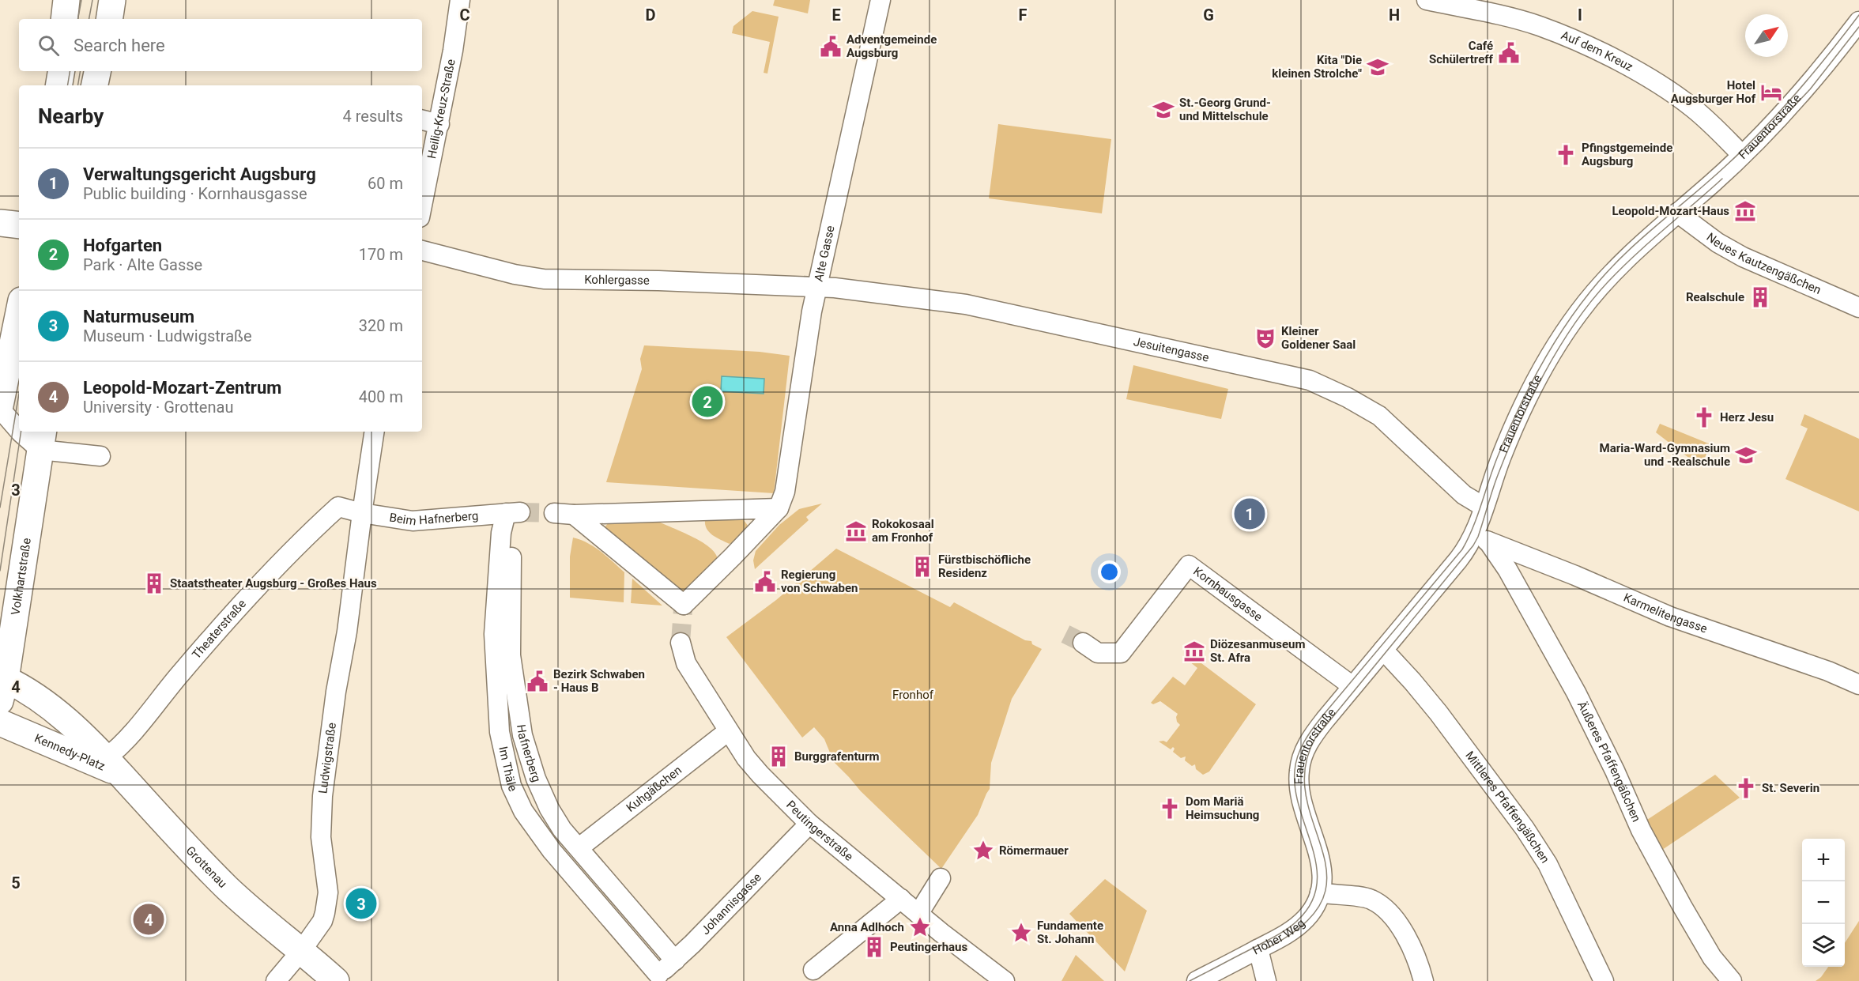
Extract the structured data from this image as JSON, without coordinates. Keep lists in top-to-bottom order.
{
  "streets": {
    "street": [
      "Auf dem Kreuz",
      "Heilig-Kreuz-Straße",
      "Frauentorstraße",
      "Alte Gasse",
      "Neues Kautzengäßchen",
      "Kohlergasse",
      "Jesuitengasse",
      "Beim Hafnerberg",
      "Volkhartstraße",
      "Kornhausgasse",
      "Karmelitengasse",
      "Theaterstraße",
      "Kennedy-Platz",
      "Hafnerberg",
      "Ludwigstraße",
      "Äußeres Pfaffengäßchen",
      "Im Thäle",
      "Kuhgäßchen",
      "Mittleres Pfaffengäßchen",
      "Peutingerstraße",
      "Grottenau",
      "Johannisgasse",
      "Hoher Weg"
    ]
  },
  "crossings": [
    ["Auf dem Kreuz", "Frauentorstraße"],
    ["Frauentorstraße", "Neues Kautzengäßchen"],
    ["Frauentorstraße", "Jesuitengasse"],
    ["Frauentorstraße", "Kornhausgasse"],
    ["Frauentorstraße", "Karmelitengasse"],
    ["Frauentorstraße", "Äußeres Pfaffengäßchen"],
    ["Frauentorstraße", "Mittleres Pfaffengäßchen"],
    ["Frauentorstraße", "Hoher Weg"],
    ["Alte Gasse", "Kohlergasse"],
    ["Alte Gasse", "Jesuitengasse"],
    ["Kohlergasse", "Jesuitengasse"],
    ["Beim Hafnerberg", "Theaterstraße"],
    ["Beim Hafnerberg", "Hafnerberg"],
    ["Beim Hafnerberg", "Ludwigstraße"],
    ["Beim Hafnerberg", "Im Thäle"],
    ["Volkhartstraße", "Kennedy-Platz"],
    ["Karmelitengasse", "Äußeres Pfaffengäßchen"],
    ["Theaterstraße", "Kennedy-Platz"],
    ["Theaterstraße", "Grottenau"],
    ["Kennedy-Platz", "Grottenau"],
    ["Hafnerberg", "Im Thäle"],
    ["Hafnerberg", "Kuhgäßchen"],
    ["Hafnerberg", "Johannisgasse"],
    ["Ludwigstraße", "Grottenau"],
    ["Im Thäle", "Johannisgasse"],
    ["Kuhgäßchen", "Peutingerstraße"],
    ["Peutingerstraße", "Johannisgasse"]
  ],
  "parks": ["Fronhof"],
  "places": {
    "public building": [
      "Adventgemeinde Augsburg",
      "Café Schülertreff",
      "Regierung von Schwaben",
      "Bezirk Schwaben - Haus B"
    ],
    "school or university": ["Kita \"Die kleinen Strolche\"", "St.-Georg Grund- und Mittelschule", "Maria-Ward-Gymnasium und -Realschule"],
    "hotel": ["Hotel Augsburger Hof"],
    "church": [
      "Pfingstgemeinde Augsburg",
      "Herz Jesu",
      "St. Severin",
      "Dom Mariä Heimsuchung"
    ],
    "museum": ["Leopold-Mozart-Haus", "Rokokosaal am Fronhof", "Diözesanmuseum St. Afra"],
    "building": [
      "Realschule",
      "Fürstbischöfliche Residenz",
      "Staatstheater Augsburg - Großes Haus",
      "Burggrafenturm",
      "Peutingerhaus"
    ],
    "theatre": ["Kleiner Goldener Saal"],
    "place": ["Römermauer", "Anna Adlhoch", "Fundamente St. Johann"]
  },
  "north": "top right",
  "page": {
    "search": "Search here",
    "heading": ["Nearby", "4 results"],
    "list": [
      {
        "mark": "1",
        "name": "Verwaltungsgericht Augsburg",
        "note": "Public building · Kornhausgasse",
        "value": "60 m"
      },
      {
        "mark": "2",
        "name": "Hofgarten",
        "note": "Park · Alte Gasse",
        "value": "170 m"
      },
      {
        "mark": "3",
        "name": "Naturmuseum",
        "note": "Museum · Ludwigstraße",
        "value": "320 m"
      },
      {
        "mark": "4",
        "name": "Leopold-Mozart-Zentrum",
        "note": "University · Grottenau",
        "value": "400 m"
      }
    ],
    "pins": [
      "2",
      "1",
      "3",
      "4"
    ],
    "map_buttons": ["+", "−"]
  },
  "grid": {
    "columns": [
      "C",
      "D",
      "E",
      "F",
      "G",
      "H",
      "I"
    ],
    "rows": ["3", "4", "5"]
  }
}
